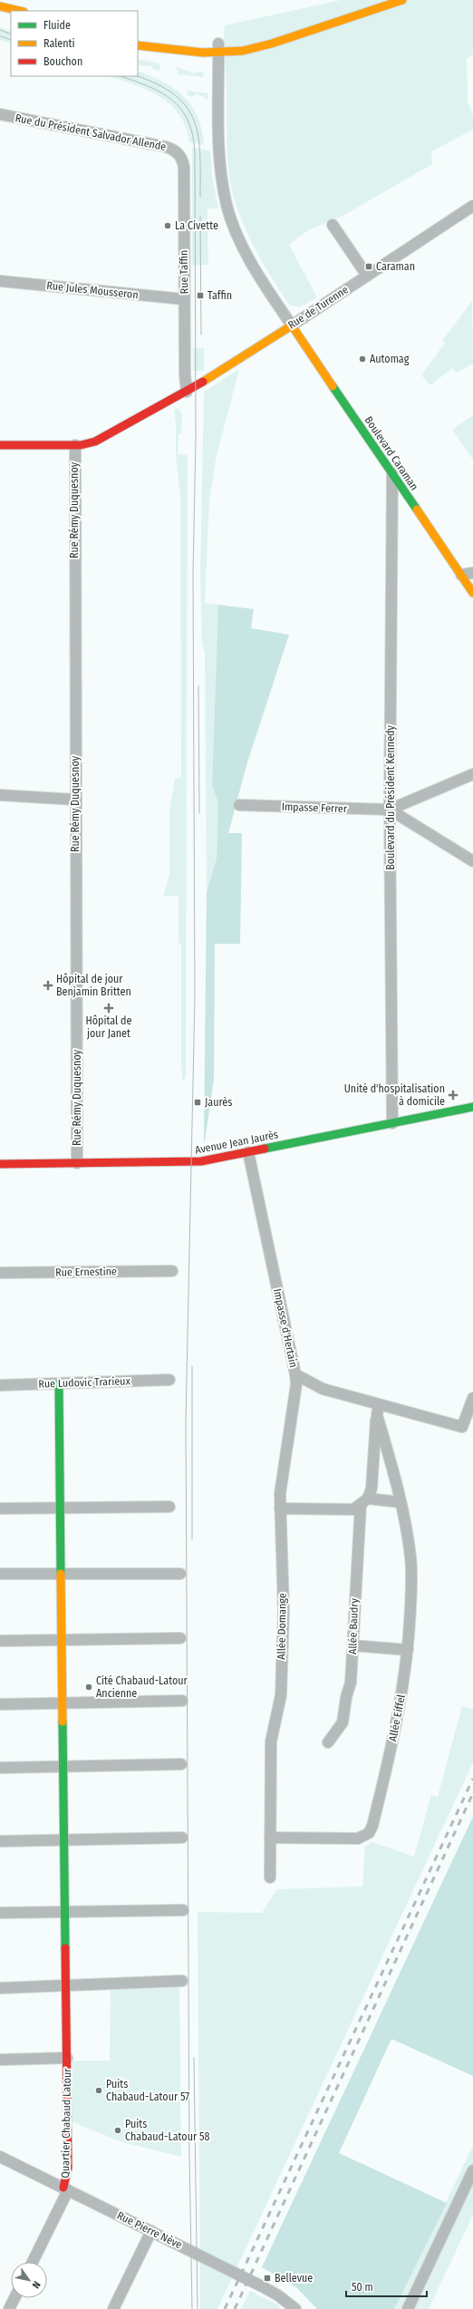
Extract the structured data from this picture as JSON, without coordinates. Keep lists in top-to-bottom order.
{
  "streets": {
    "street": [
      "Rue du Président Salvador Allende",
      "Rue Taffin",
      "Rue Jules Mousseron",
      "Rue de Turenne",
      "Boulevard Caraman",
      "Rue Rémy Duquesnoy",
      "Boulevard du Président Kennedy",
      "Impasse Ferrer",
      "Avenue Jean Jaurès",
      "Rue Ernestine",
      "Impasse d'Hertain",
      "Rue Ludovic Trarieux",
      "Allée Domange",
      "Allée Baudry",
      "Allée Eiffel",
      "Quartier Chabaud Latour",
      "Rue Pierre Nève"
    ]
  },
  "crossings": [
    ["Rue du Président Salvador Allende", "Rue Taffin"],
    ["Rue Taffin", "Rue Jules Mousseron"],
    ["Rue Taffin", "Rue de Turenne"],
    ["Rue de Turenne", "Boulevard Caraman"],
    ["Rue de Turenne", "Rue Rémy Duquesnoy"],
    ["Boulevard Caraman", "Boulevard du Président Kennedy"],
    ["Rue Rémy Duquesnoy", "Avenue Jean Jaurès"],
    ["Boulevard du Président Kennedy", "Impasse Ferrer"],
    ["Boulevard du Président Kennedy", "Avenue Jean Jaurès"],
    ["Avenue Jean Jaurès", "Impasse d'Hertain"],
    ["Impasse d'Hertain", "Allée Domange"],
    ["Impasse d'Hertain", "Allée Baudry"],
    ["Impasse d'Hertain", "Allée Eiffel"],
    ["Rue Ludovic Trarieux", "Quartier Chabaud Latour"],
    ["Allée Domange", "Allée Eiffel"],
    ["Allée Baudry", "Allée Eiffel"],
    ["Quartier Chabaud Latour", "Rue Pierre Nève"]
  ],
  "places": {
    "other": [
      "La Civette",
      "Automag",
      "Cité Chabaud-Latour Ancienne",
      "Puits Chabaud-Latour 57",
      "Puits Chabaud-Latour 58"
    ],
    "transit": [
      "Caraman",
      "Taffin",
      "Jaurès",
      "Bellevue"
    ],
    "health": ["Hôpital de jour Benjamin Britten", "Hôpital de jour Janet", "Unité d'hospitalisation à domicile"]
  },
  "legend": ["Fluide", "Ralenti", "Bouchon"],
  "scale_bar": "50 m",
  "north": "bottom right"
}
